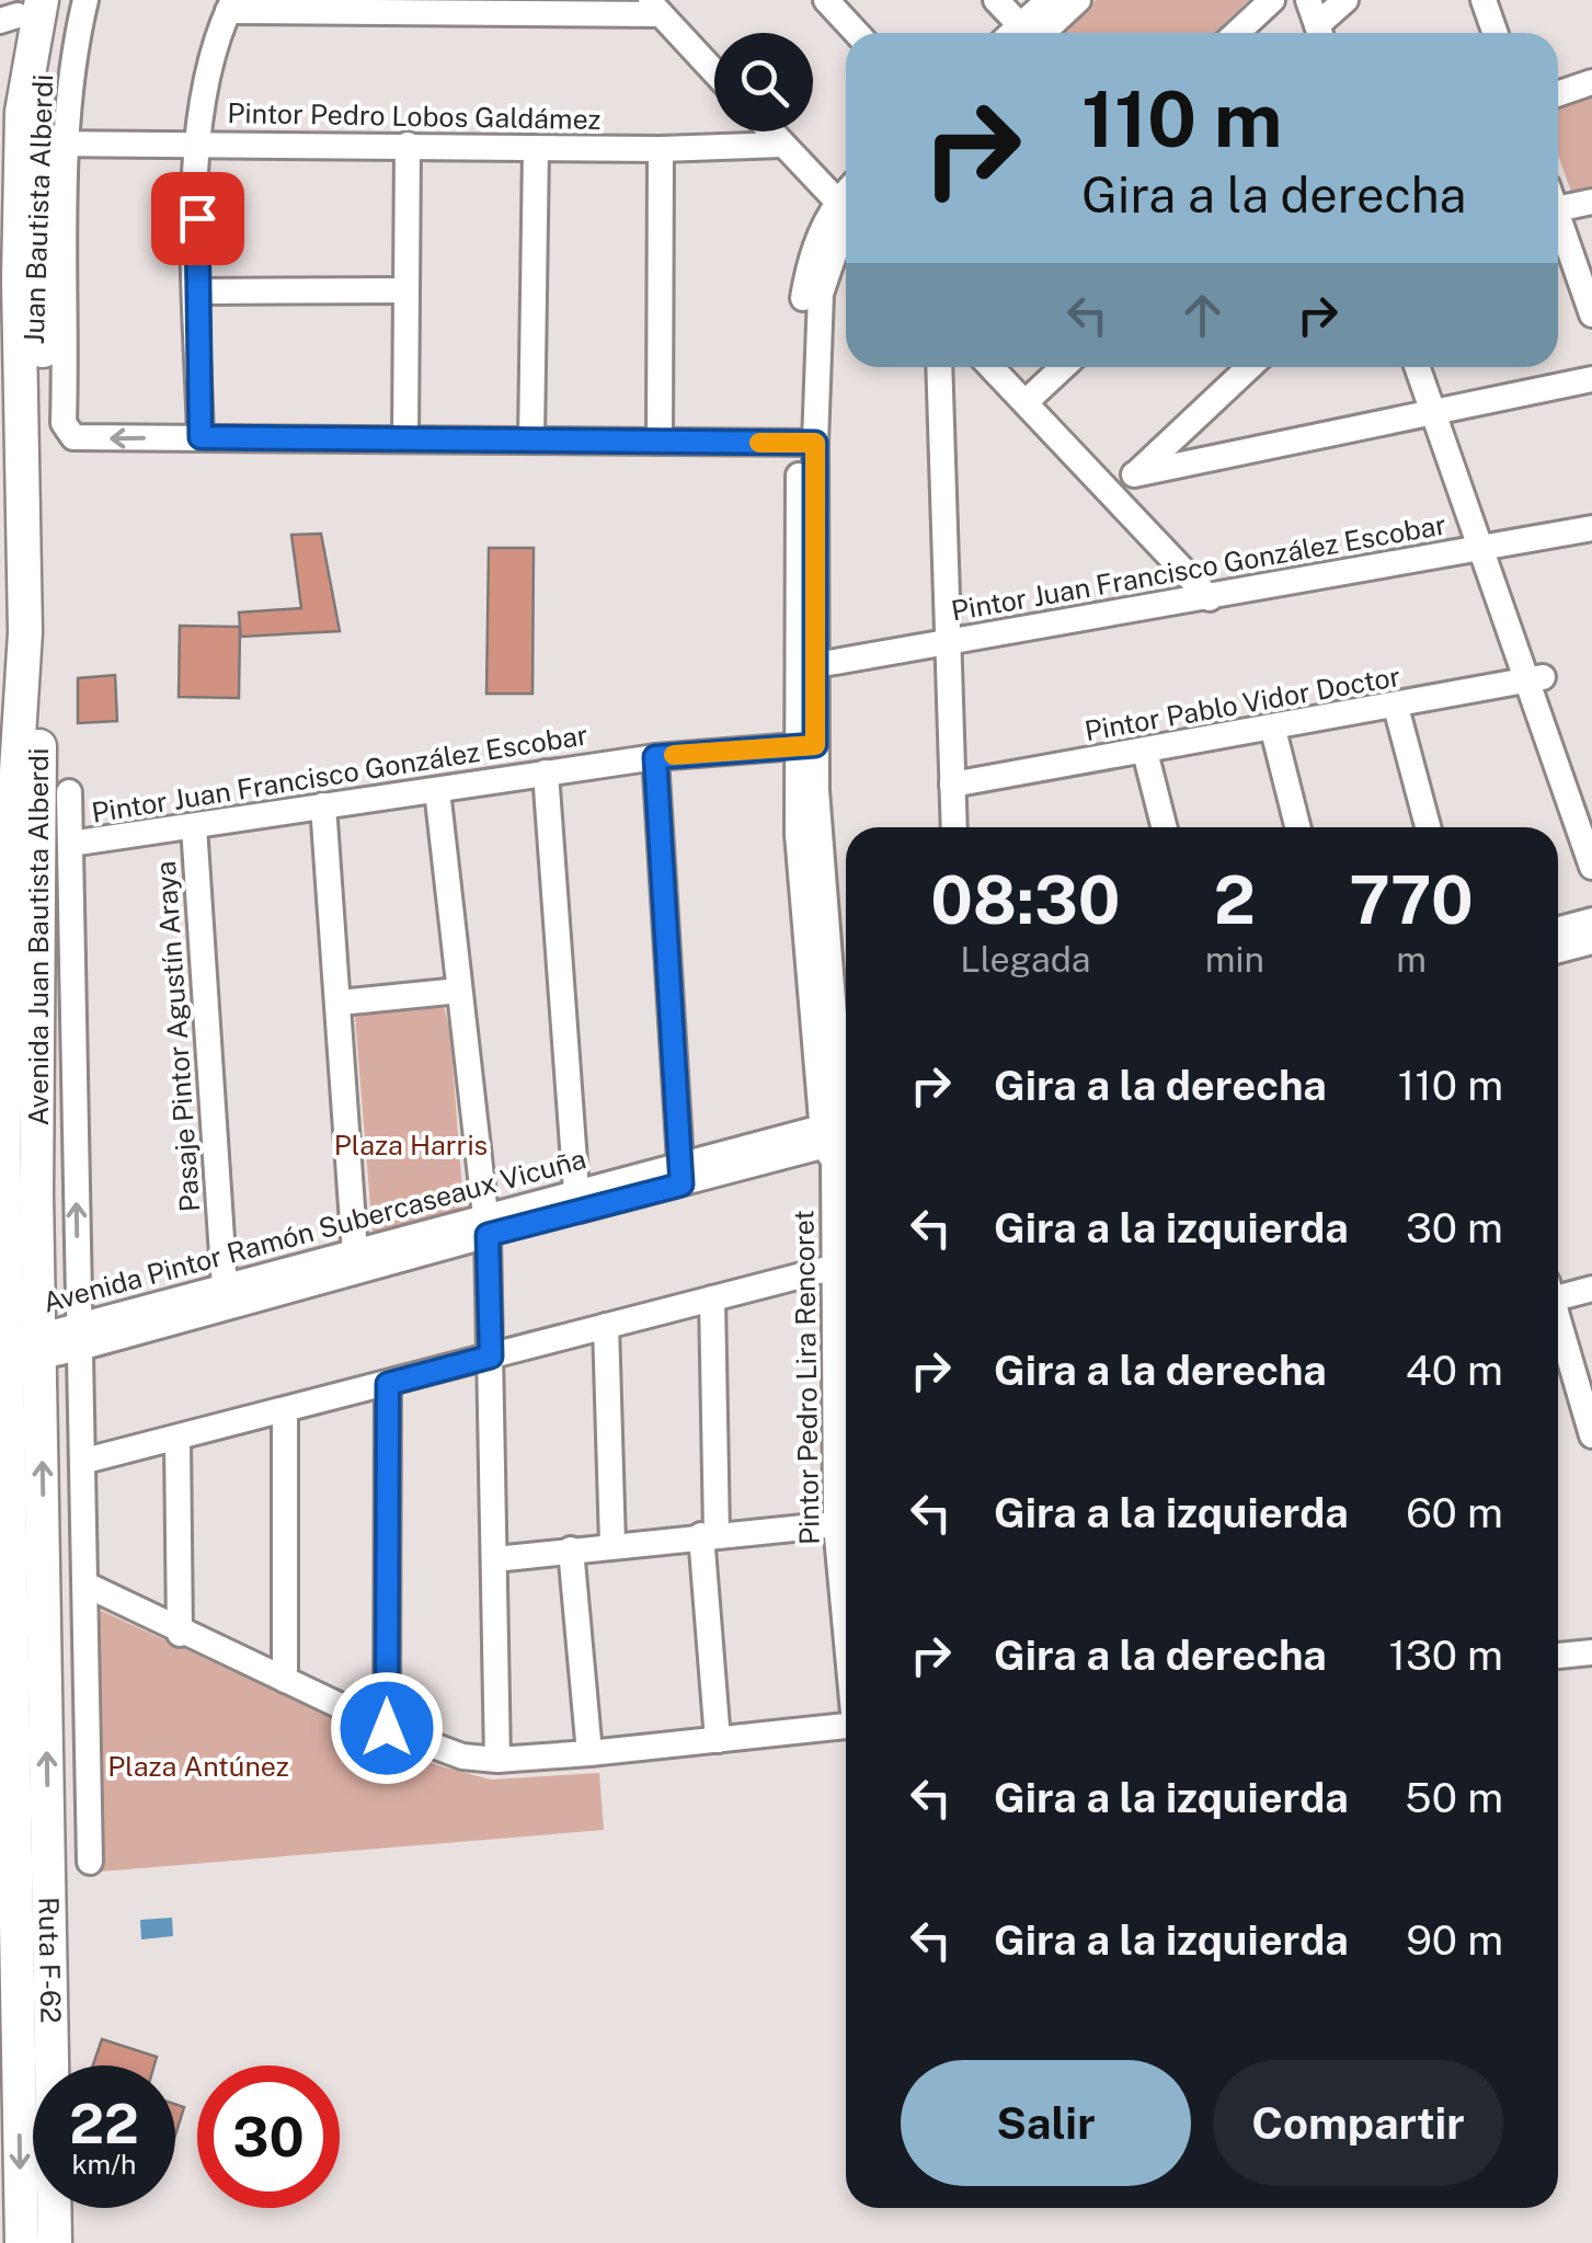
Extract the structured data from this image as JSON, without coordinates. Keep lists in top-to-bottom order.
{
  "streets": {
    "main road": ["Avenida Juan Bautista Alberdi", "Ruta F-62"],
    "street": [
      "Pintor Pedro Lobos Galdámez",
      "Juan Bautista Alberdi",
      "Pintor Juan Francisco González Escobar",
      "Pintor Pablo Vidor Doctor",
      "Pasaje Pintor Agustín Araya",
      "Avenida Pintor Ramón Subercaseaux Vicuña",
      "Pintor Pedro Lira Rencoret"
    ]
  },
  "crossings": [
    ["Pintor Pedro Lobos Galdámez", "Juan Bautista Alberdi"],
    ["Pintor Pedro Lobos Galdámez", "Avenida Juan Bautista Alberdi"],
    ["Juan Bautista Alberdi", "Avenida Juan Bautista Alberdi"],
    ["Pintor Juan Francisco González Escobar", "Avenida Juan Bautista Alberdi"],
    ["Pintor Juan Francisco González Escobar", "Pasaje Pintor Agustín Araya"],
    ["Pintor Juan Francisco González Escobar", "Pintor Pedro Lira Rencoret"],
    ["Avenida Juan Bautista Alberdi", "Avenida Pintor Ramón Subercaseaux Vicuña"],
    ["Avenida Juan Bautista Alberdi", "Ruta F-62"],
    ["Pasaje Pintor Agustín Araya", "Avenida Pintor Ramón Subercaseaux Vicuña"],
    ["Avenida Pintor Ramón Subercaseaux Vicuña", "Pintor Pedro Lira Rencoret"],
    ["Avenida Pintor Ramón Subercaseaux Vicuña", "Ruta F-62"]
  ],
  "parks": ["Plaza Harris", "Plaza Antúnez"],
  "page": {
    "turn": ["110 m", "Gira a la derecha"],
    "eta": [
      "08:30",
      "Llegada",
      "2",
      "min",
      "770",
      "m"
    ],
    "list": [
      {
        "name": "Gira a la derecha",
        "value": "110 m"
      },
      {
        "name": "Gira a la izquierda",
        "value": "30 m"
      },
      {
        "name": "Gira a la derecha",
        "value": "40 m"
      },
      {
        "name": "Gira a la izquierda",
        "value": "60 m"
      },
      {
        "name": "Gira a la derecha",
        "value": "130 m"
      },
      {
        "name": "Gira a la izquierda",
        "value": "50 m"
      },
      {
        "name": "Gira a la izquierda",
        "value": "90 m"
      }
    ],
    "buttons": ["Salir", "Compartir"],
    "speed": "22 km/h",
    "limit": "30"
  }
}
